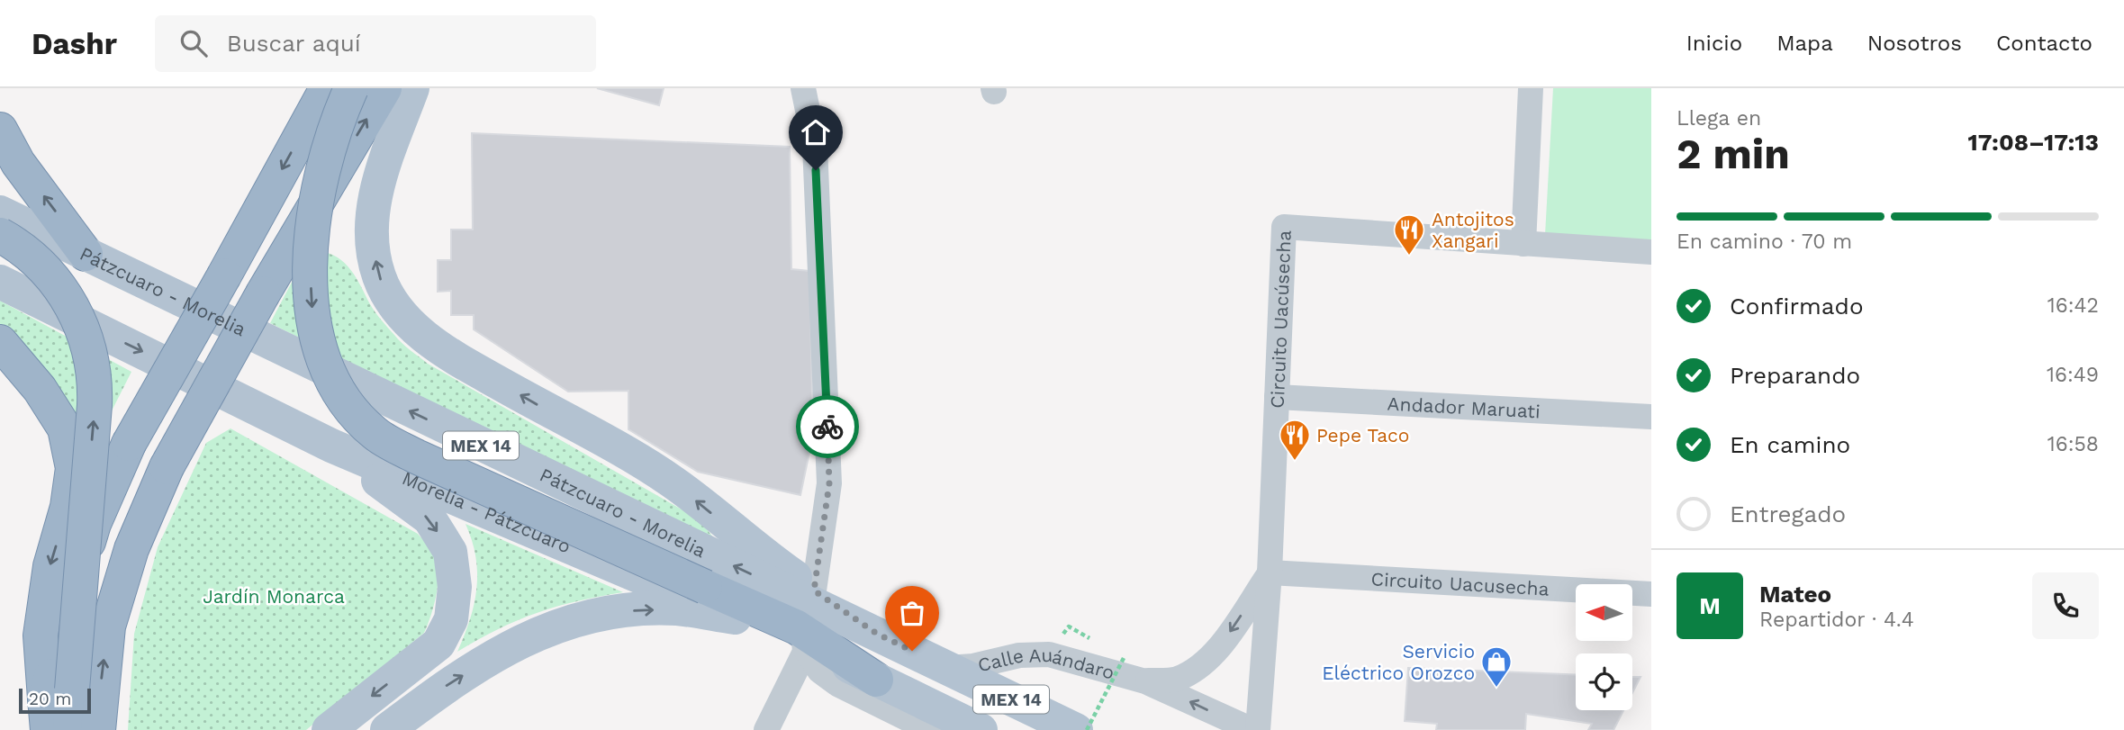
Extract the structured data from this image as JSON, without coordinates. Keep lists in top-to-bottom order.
{
  "streets": {
    "main road": ["Pátzcuaro - Morelia", "MEX 14", "Morelia - Pátzcuaro"],
    "street": [
      "Circuito Uacúsecha",
      "Andador Maruati",
      "Circuito Uacusecha",
      "Calle Auándaro"
    ]
  },
  "crossings": [
    ["Pátzcuaro - Morelia", "Calle Auándaro"],
    ["Circuito Uacúsecha", "Andador Maruati"],
    ["Circuito Uacúsecha", "Circuito Uacusecha"],
    ["Circuito Uacúsecha", "Calle Auándaro"],
    ["Circuito Uacusecha", "Calle Auándaro"]
  ],
  "one_way": ["Pátzcuaro - Morelia", "Calle Auándaro"],
  "parks": ["Jardín Monarca"],
  "places": {
    "restaurant": ["Antojitos Xangari", "Pepe Taco"],
    "shop": ["Servicio Eléctrico Orozco"]
  },
  "scale_bar": "20 m",
  "north": "left",
  "page": {
    "header": "Dashr",
    "search": "Buscar aquí",
    "nav": [
      "Inicio",
      "Mapa",
      "Nosotros",
      "Contacto"
    ],
    "heading": ["2 min", "Llega en", "17:08–17:13"],
    "panel": ["Mateo", "Repartidor · 4.4"],
    "bar": "En camino · 70 m",
    "list": [
      ["Confirmado", "16:42"],
      ["Preparando", "16:49"],
      ["En camino", "16:58"],
      "Entregado"
    ],
    "round": "M",
    "scale": "20 m"
  }
}
